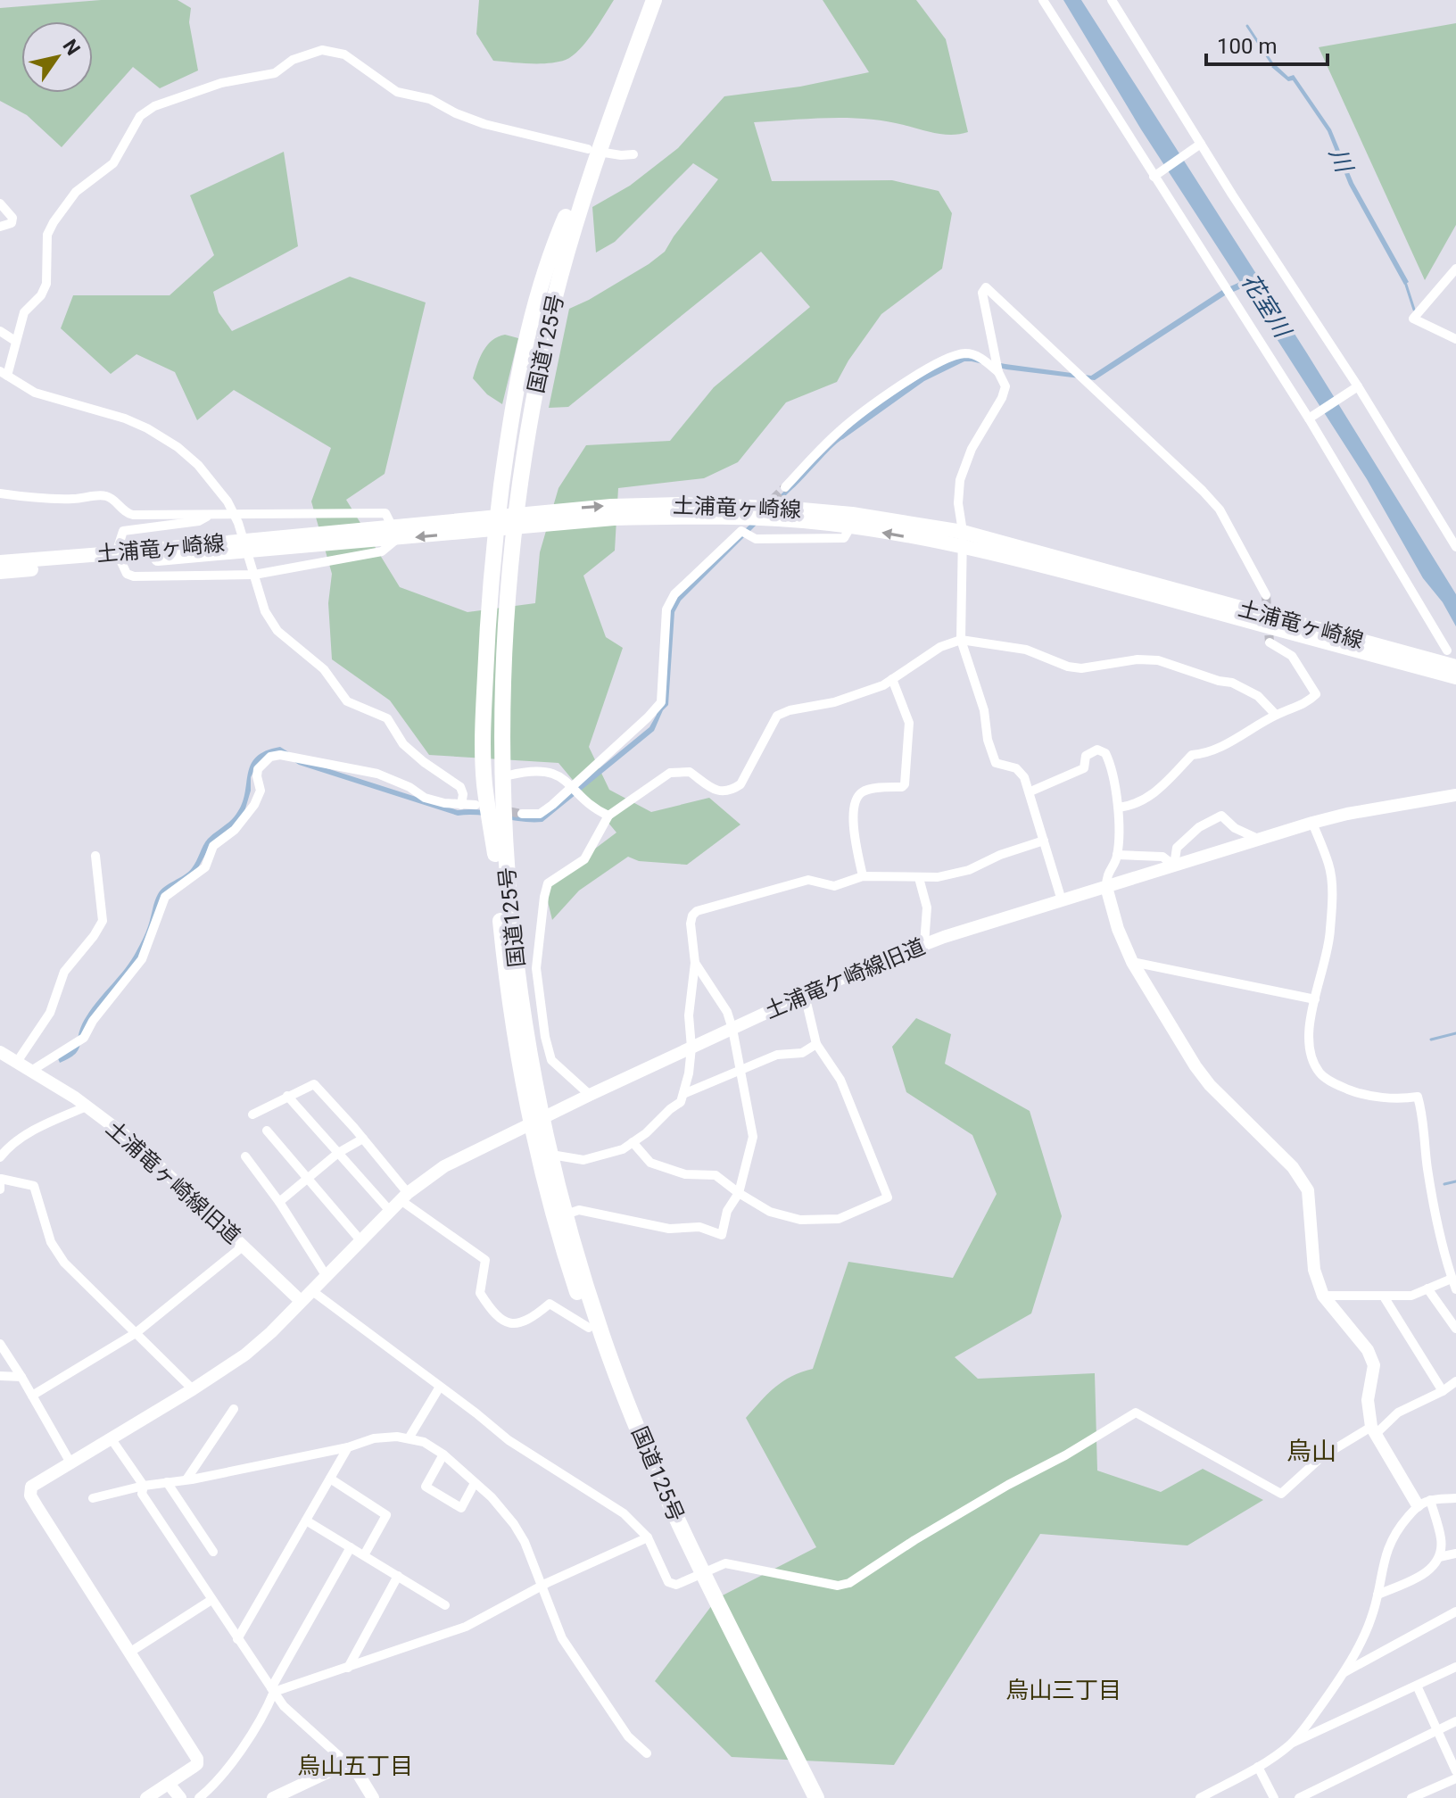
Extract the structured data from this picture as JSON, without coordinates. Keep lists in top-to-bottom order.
{
  "streets": {
    "highway": ["国道125号"],
    "main road": ["土浦竜ヶ崎線"],
    "street": ["土浦竜ケ崎線旧道", "土浦竜ヶ崎線旧道"]
  },
  "crossings": [
    ["国道125号", "土浦竜ケ崎線旧道"],
    ["土浦竜ケ崎線旧道", "土浦竜ヶ崎線旧道"]
  ],
  "districts": ["烏山", "烏山三丁目", "烏山五丁目"],
  "water": ["川", "花室川"],
  "scale_bar": "100 m",
  "north": "top right"
}
